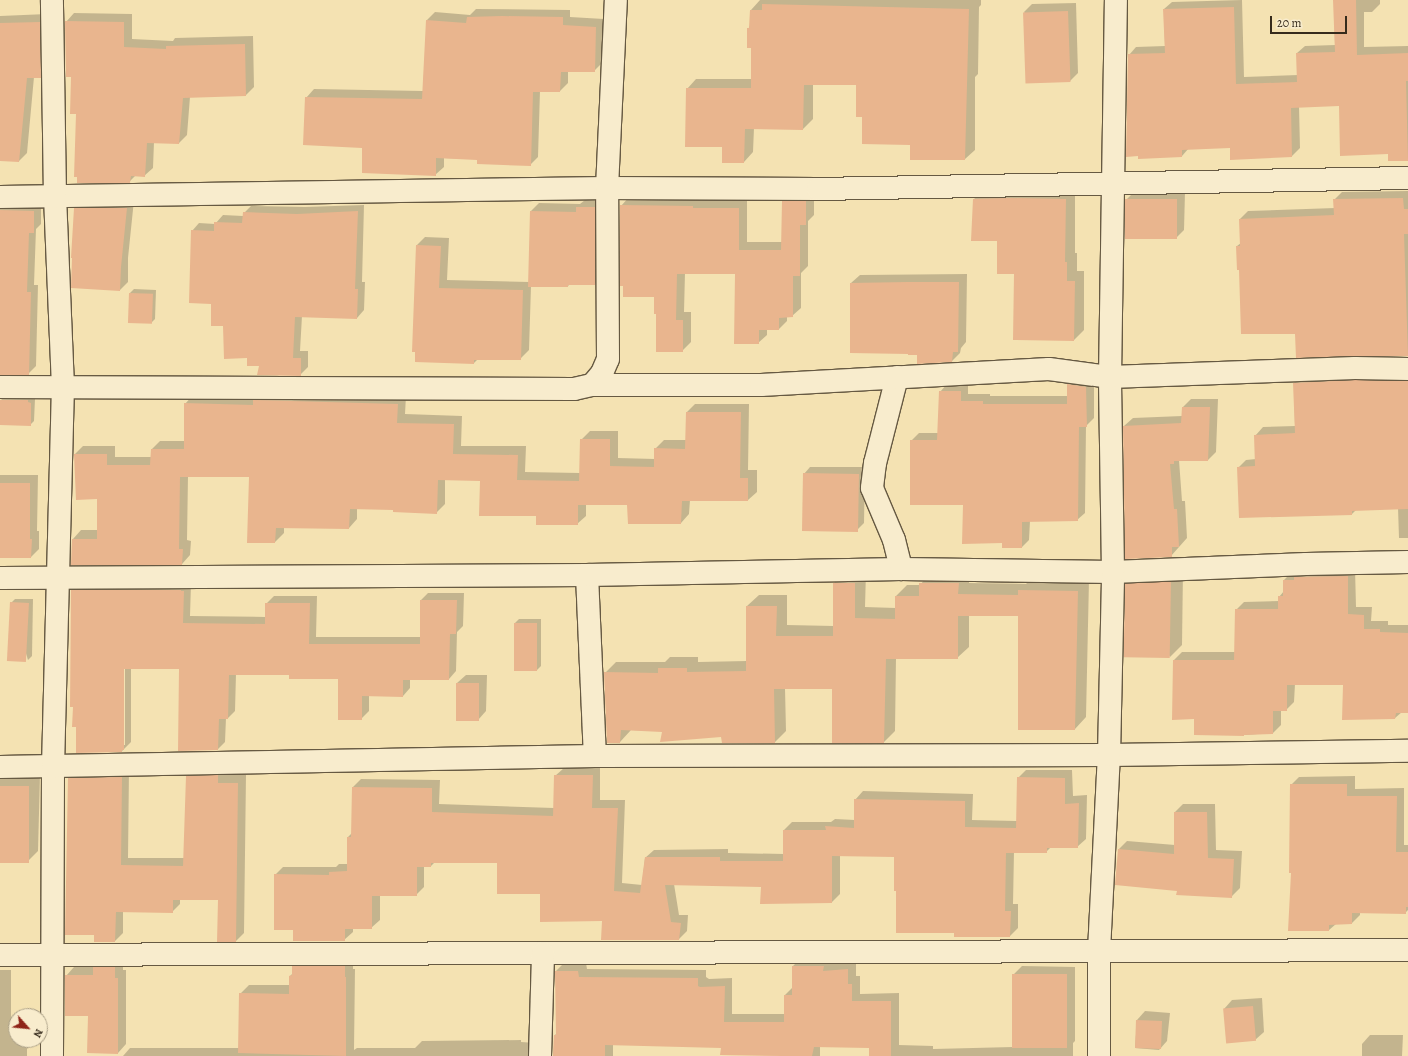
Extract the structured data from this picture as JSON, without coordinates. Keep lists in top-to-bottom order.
{
  "scale_bar": "20 m",
  "north": "bottom right"
}
